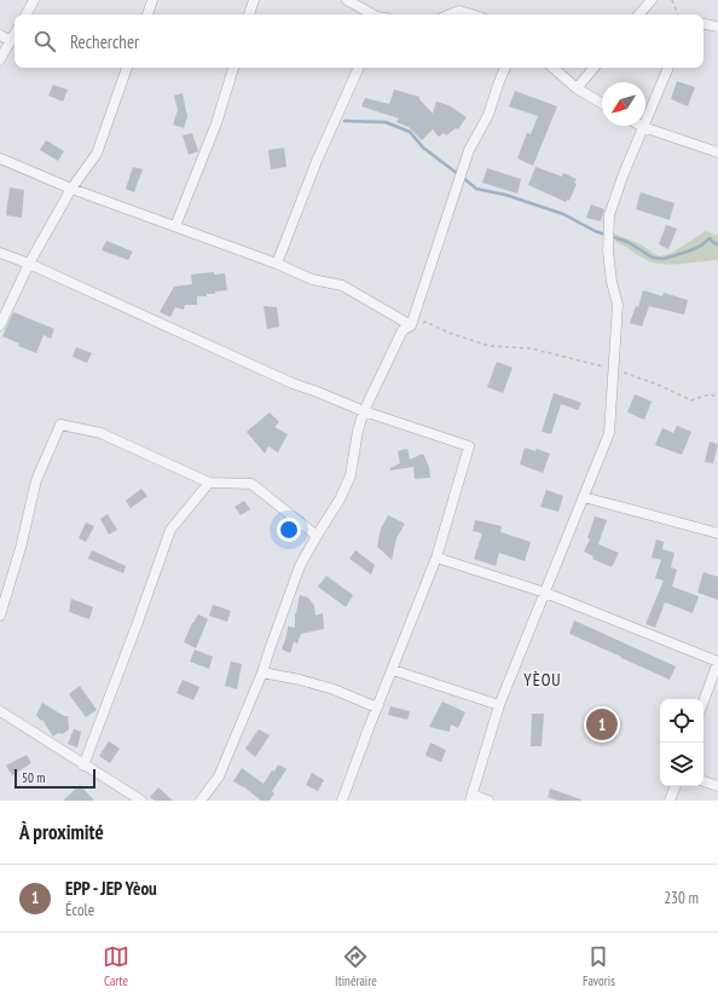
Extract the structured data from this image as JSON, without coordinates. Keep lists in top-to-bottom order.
{
  "districts": ["YÈOU"],
  "scale_bar": "50 m",
  "north": "bottom left",
  "page": {
    "search": "Rechercher",
    "pins": "1",
    "scale": "50 m",
    "heading": "À proximité",
    "list": [
      {
        "mark": "1",
        "name": "EPP - JEP Yèou",
        "note": "École",
        "value": "230 m"
      }
    ],
    "nav": ["Carte", "Itinéraire", "Favoris"]
  }
}
